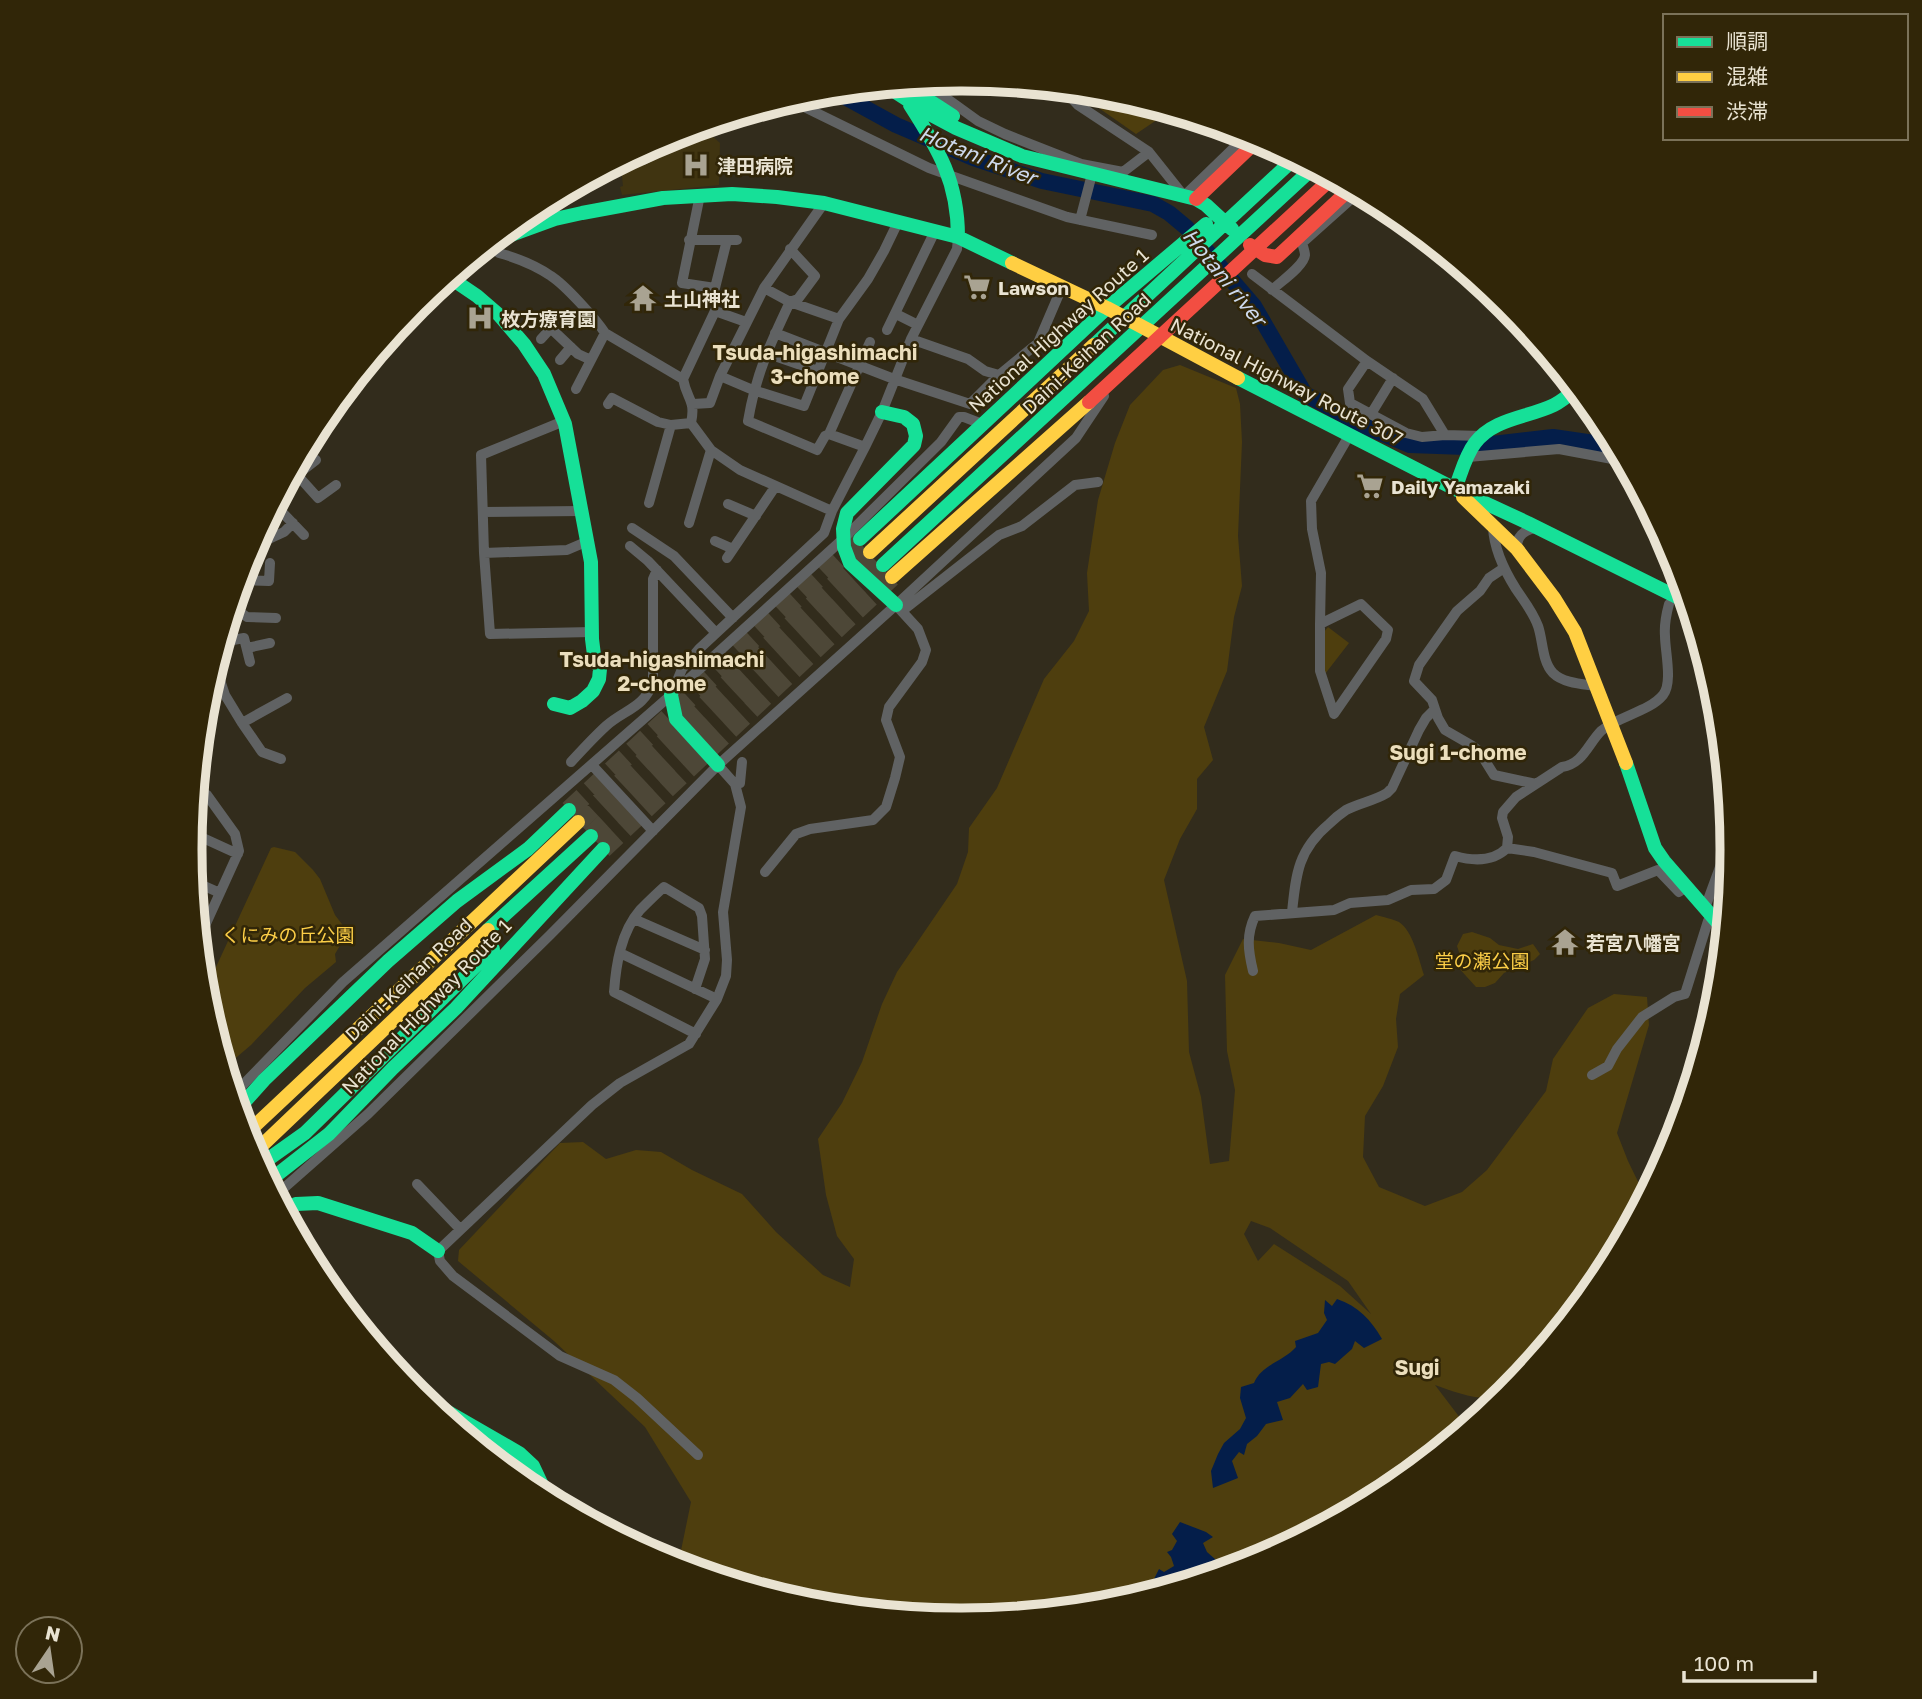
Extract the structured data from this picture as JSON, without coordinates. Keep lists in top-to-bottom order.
{
  "streets": {
    "main road": ["National Highway Route 1", "Daini-Keihan Road", "National Highway Route 307"]
  },
  "crossings": [
    ["National Highway Route 1", "National Highway Route 307"]
  ],
  "districts": [
    "Tsuda-higashimachi 3-chome",
    "Tsuda-higashimachi 2-chome",
    "Sugi 1-chome",
    "Sugi"
  ],
  "water": ["Hotani River", "Hotani river"],
  "parks": ["くにみの丘公園", "堂の瀬公園"],
  "places": {
    "hospital": ["津田病院", "枚方療育園"],
    "supermarket": ["Lawson", "Daily Yamazaki"],
    "temple": ["土山神社", "若宮八幡宮"]
  },
  "legend": ["順調", "混雑", "渋滞"],
  "scale_bar": "100 m",
  "north": "top"
}
